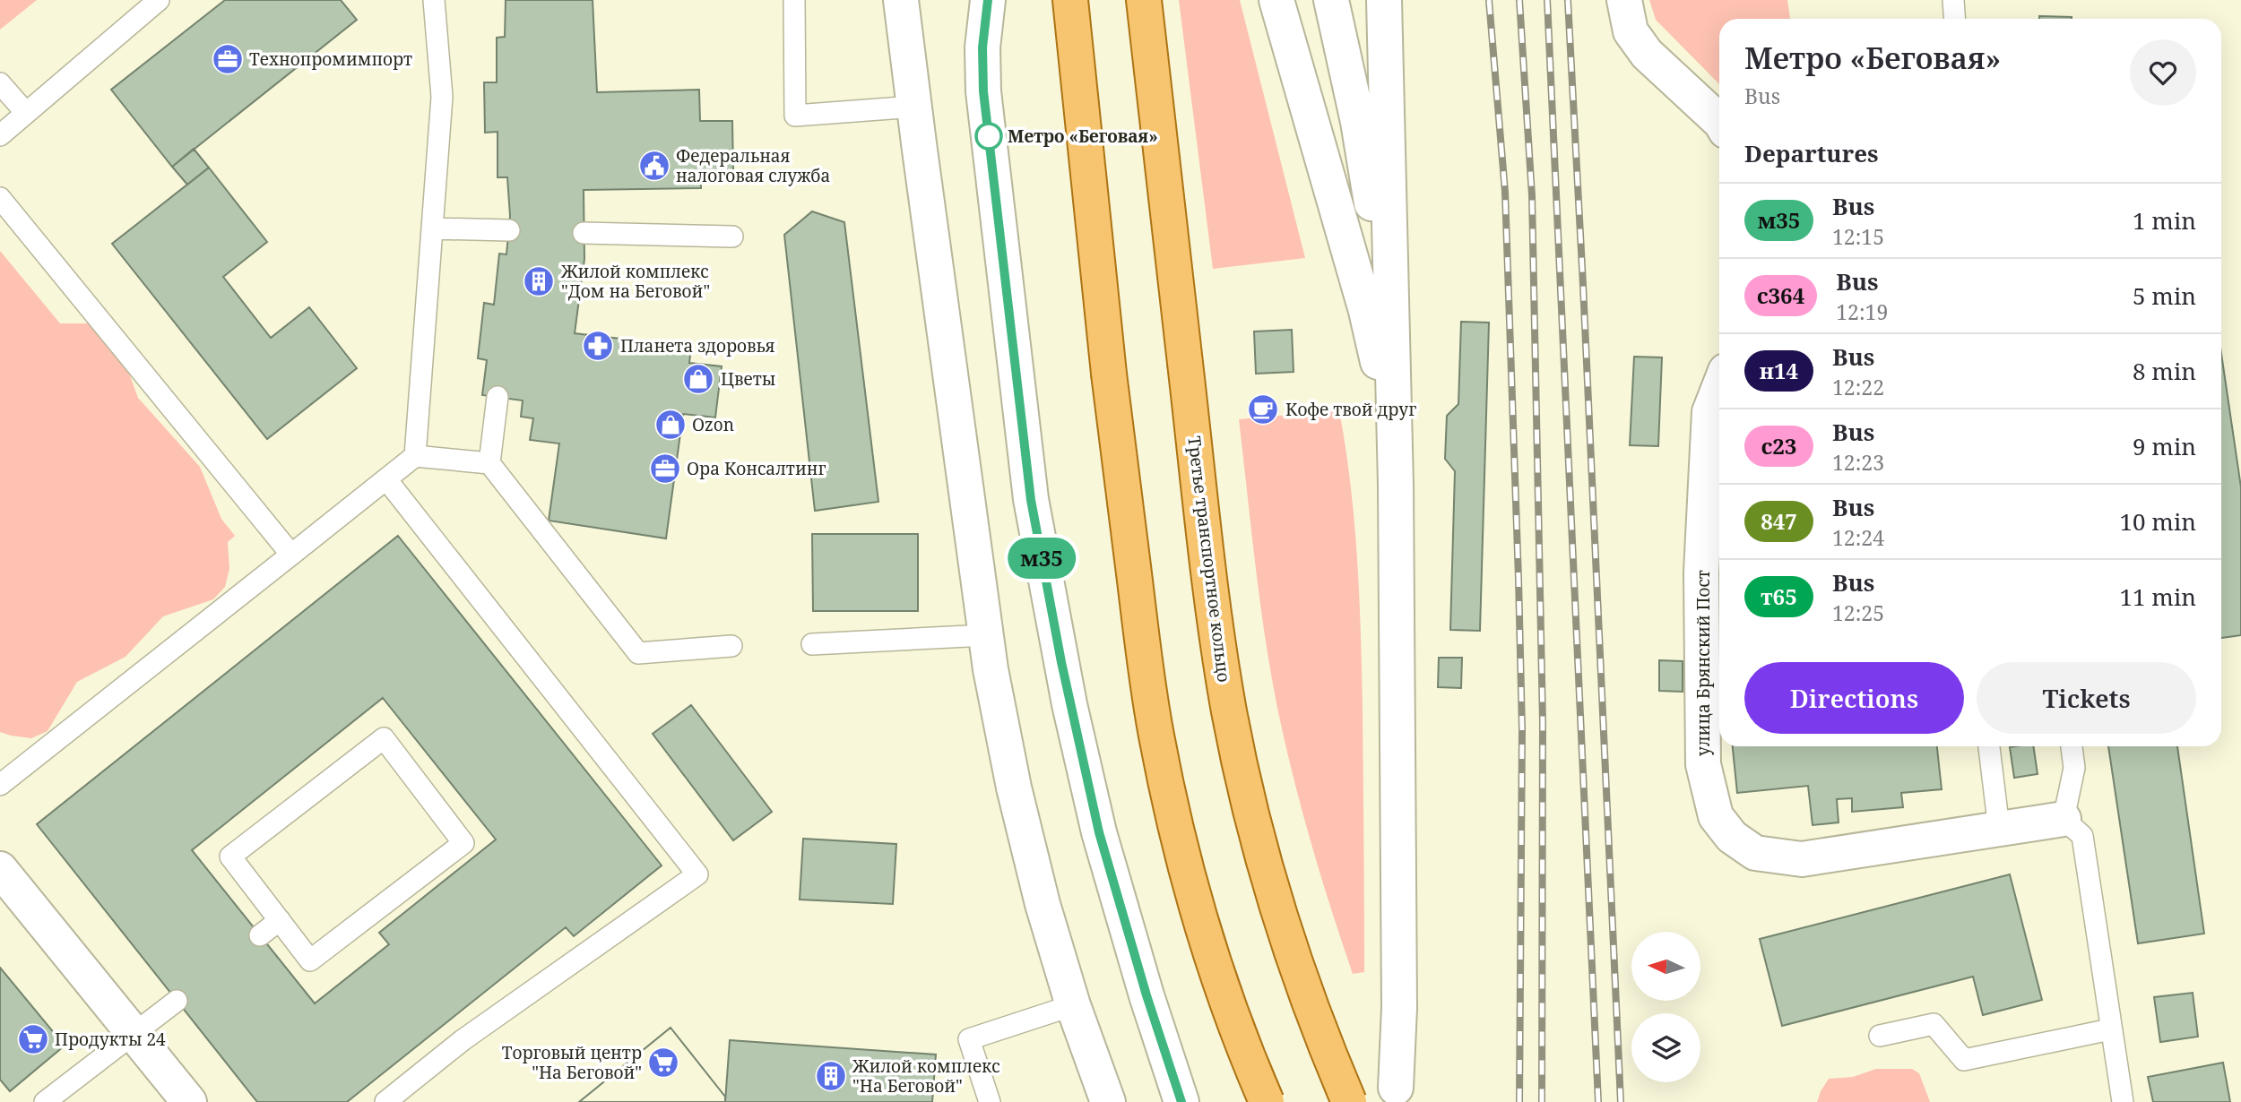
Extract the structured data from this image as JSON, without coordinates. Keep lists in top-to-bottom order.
{
  "streets": {
    "main road": ["Третье транспортное кольцо", "улица Брянский Пост"]
  },
  "places": {
    "office": ["Технопромимпорт", "Ора Консалтинг"],
    "other": ["Метро «Беговая»"],
    "public building": ["Федеральная налоговая служба"],
    "building": ["Жилой комплекс \"Дом на Беговой\"", "Жилой комплекс \"На Беговой\""],
    "pharmacy": ["Планета здоровья"],
    "shop": ["Цветы", "Ozon"],
    "cafe": ["Кофе твой друг"],
    "supermarket": ["Продукты 24", "Торговый центр \"На Беговой\""]
  },
  "lines": ["bus line м35"],
  "north": "left",
  "page": {
    "on_map": "м35",
    "heading": [
      ["Метро «Беговая»", "Bus"],
      "Departures"
    ],
    "list": [
      {
        "mark": "м35",
        "name": "Bus",
        "note": "12:15",
        "value": "1 min"
      },
      {
        "mark": "с364",
        "name": "Bus",
        "note": "12:19",
        "value": "5 min"
      },
      {
        "mark": "н14",
        "name": "Bus",
        "note": "12:22",
        "value": "8 min"
      },
      {
        "mark": "с23",
        "name": "Bus",
        "note": "12:23",
        "value": "9 min"
      },
      {
        "mark": "847",
        "name": "Bus",
        "note": "12:24",
        "value": "10 min"
      },
      {
        "mark": "т65",
        "name": "Bus",
        "note": "12:25",
        "value": "11 min"
      }
    ],
    "buttons": ["Directions", "Tickets"]
  }
}
